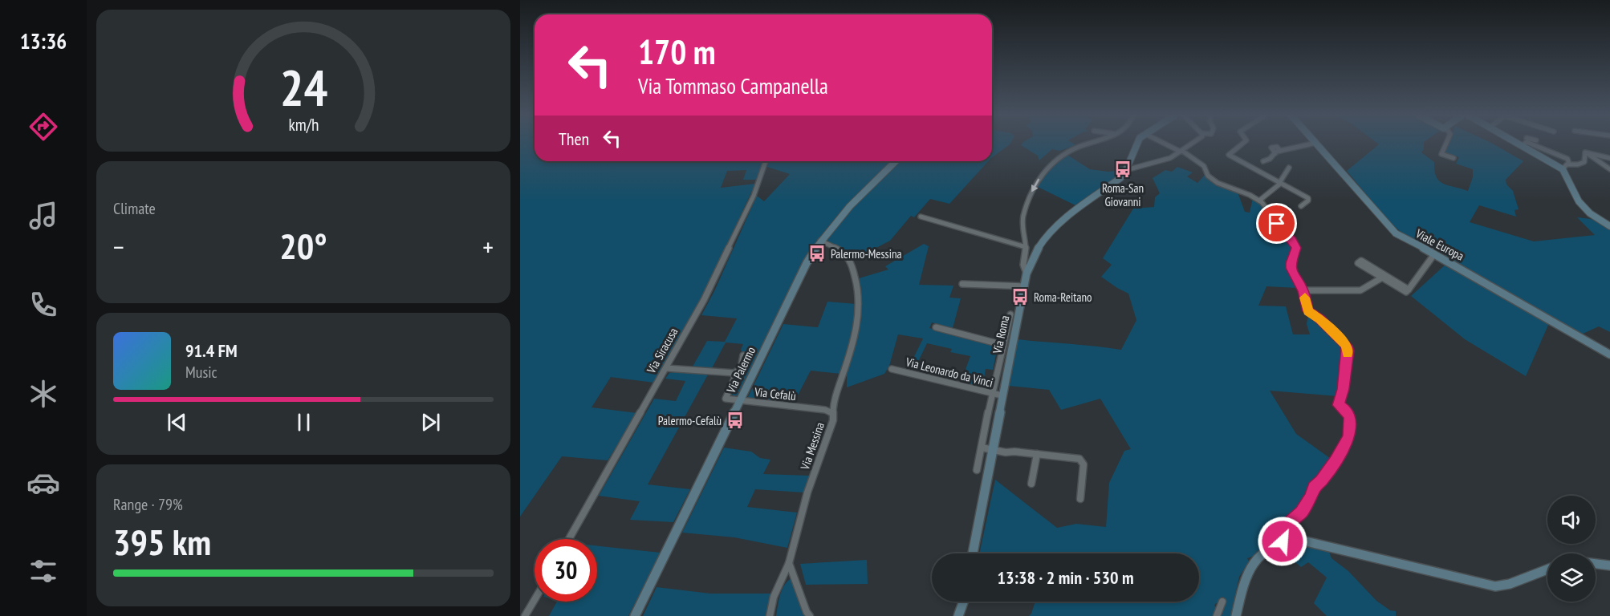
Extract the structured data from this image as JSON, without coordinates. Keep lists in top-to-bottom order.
{
  "streets": {
    "street": [
      "Viale Europa",
      "Via Roma",
      "Via Siracusa",
      "Via Palermo",
      "Via Leonardo da Vinci",
      "Via Cefalù",
      "Via Messina"
    ]
  },
  "crossings": [
    ["Via Roma", "Via Leonardo da Vinci"],
    ["Via Palermo", "Via Cefalù"],
    ["Via Palermo", "Via Messina"],
    ["Via Cefalù", "Via Messina"]
  ],
  "places": {
    "bus stop": [
      "Roma-San Giovanni",
      "Palermo-Messina",
      "Roma-Reitano",
      "Palermo-Cefalù"
    ]
  },
  "page": {
    "tabs": "13:36",
    "turn": ["170 m", "Via Tommaso Campanella"],
    "then": "Then",
    "tile": [
      "Climate",
      ["Range · 79%", "395 km"]
    ],
    "heat": ["−", "20°", "+"],
    "song": ["91.4 FM", "Music"],
    "limit": "30",
    "trip": "13:38 · 2 min · 530 m",
    "gauge": ["24", "km/h"]
  }
}
